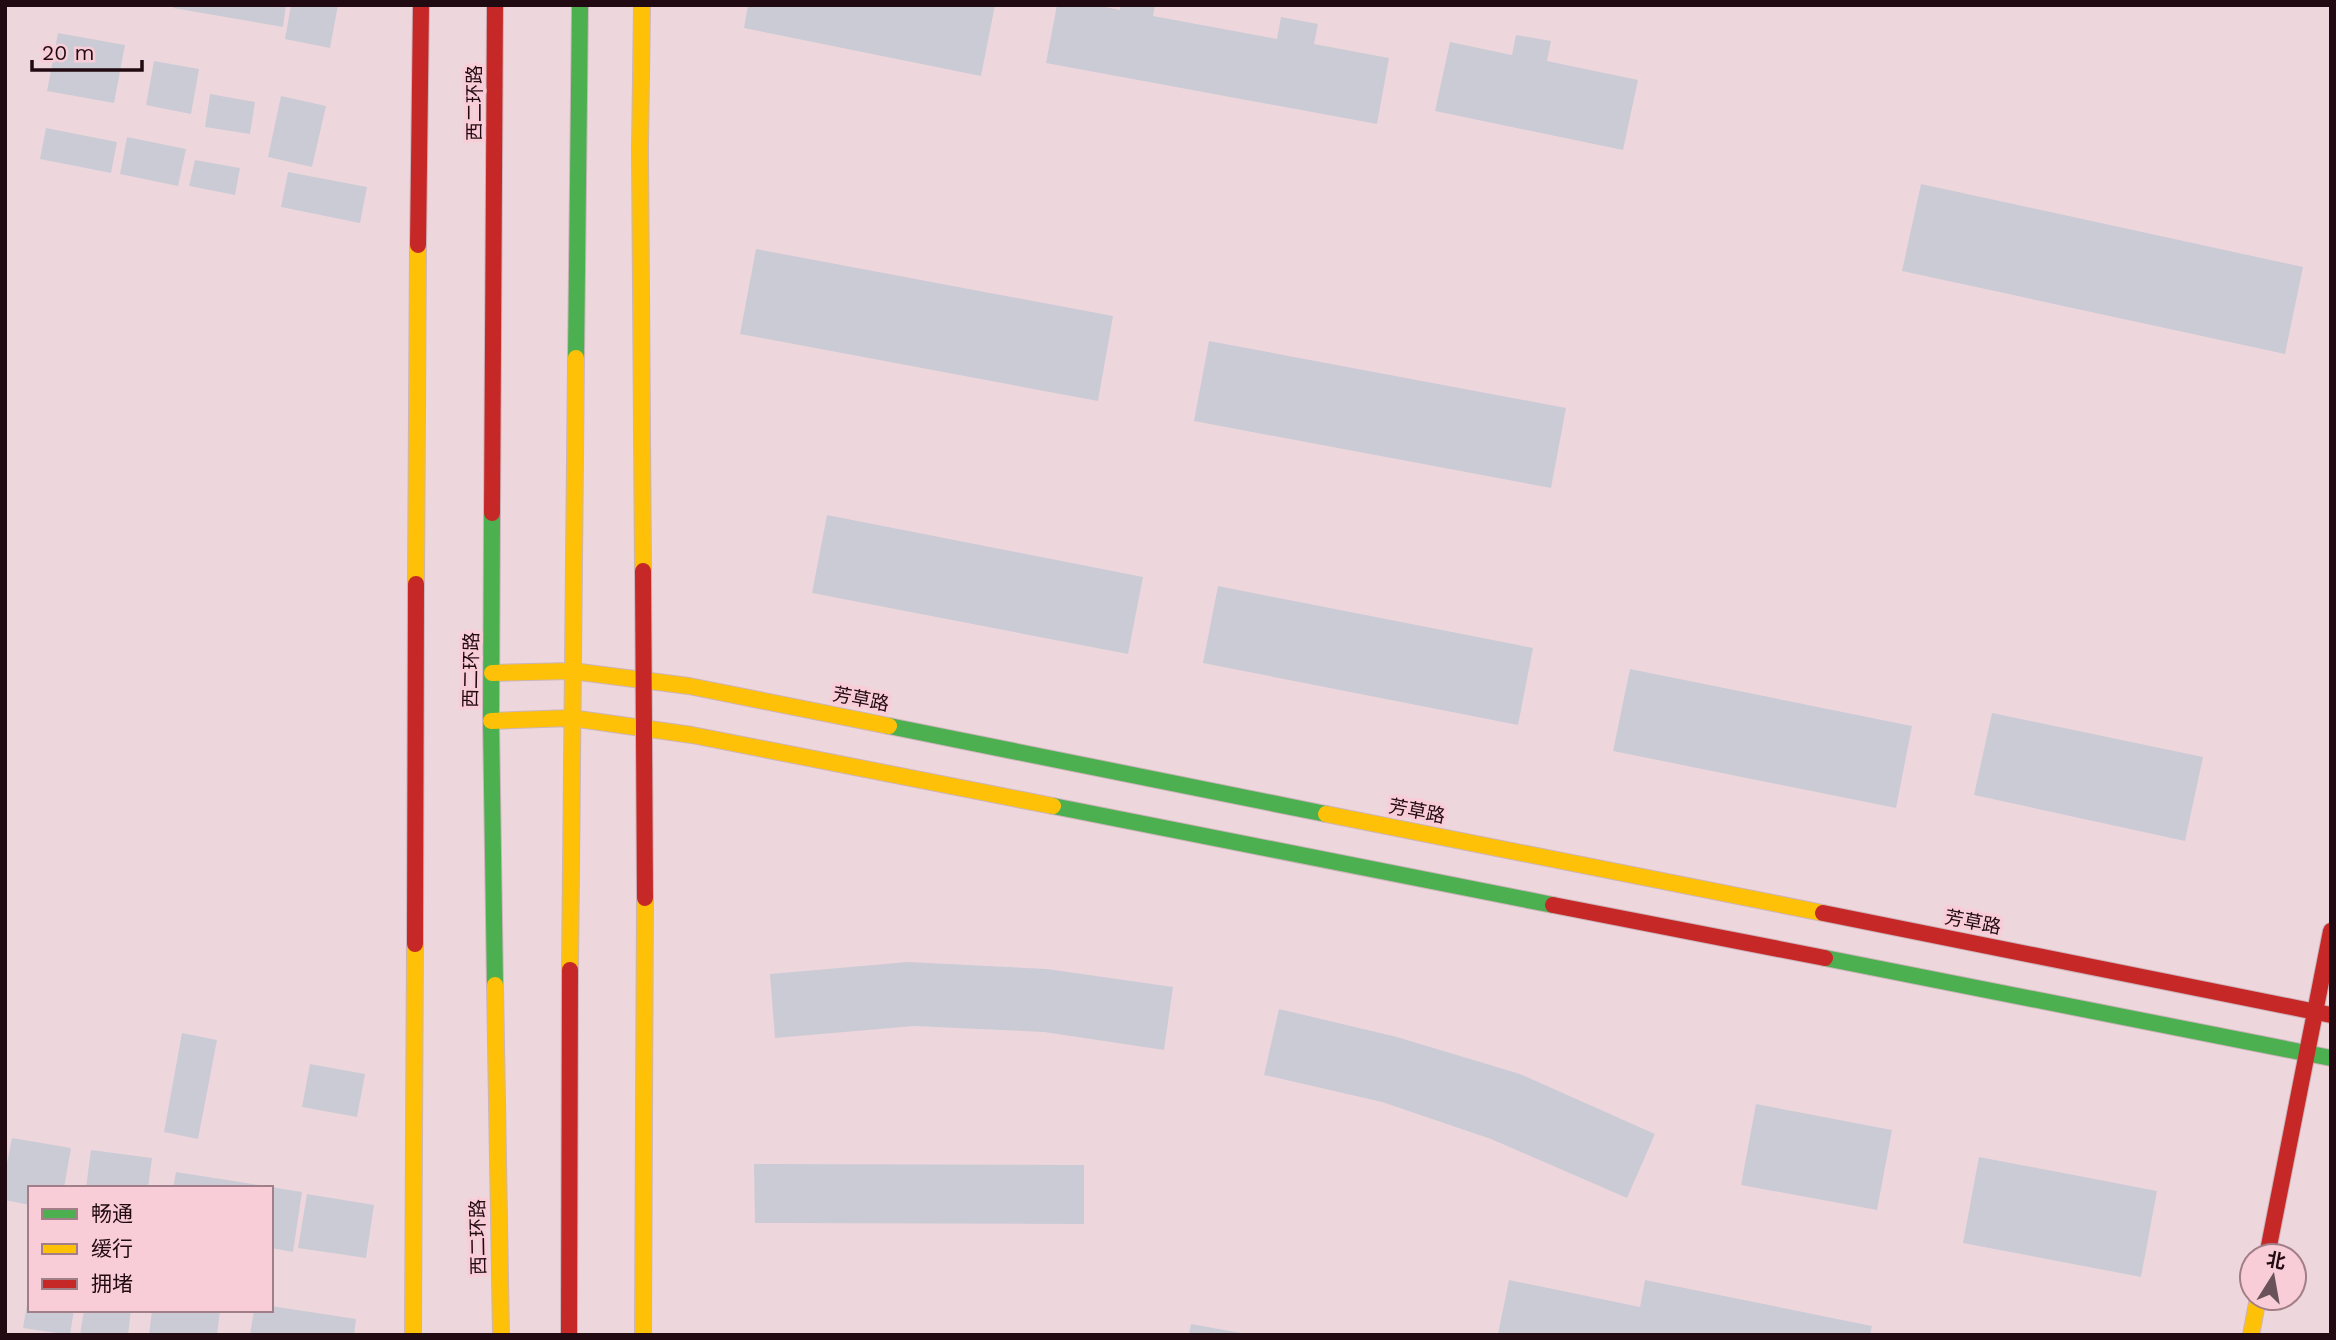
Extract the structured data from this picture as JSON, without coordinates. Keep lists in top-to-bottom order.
{
  "streets": {
    "street": ["西二环路", "芳草路"]
  },
  "crossings": [
    ["西二环路", "芳草路"]
  ],
  "legend": ["畅通", "缓行", "拥堵"],
  "scale_bar": "20 m",
  "north": "top"
}
